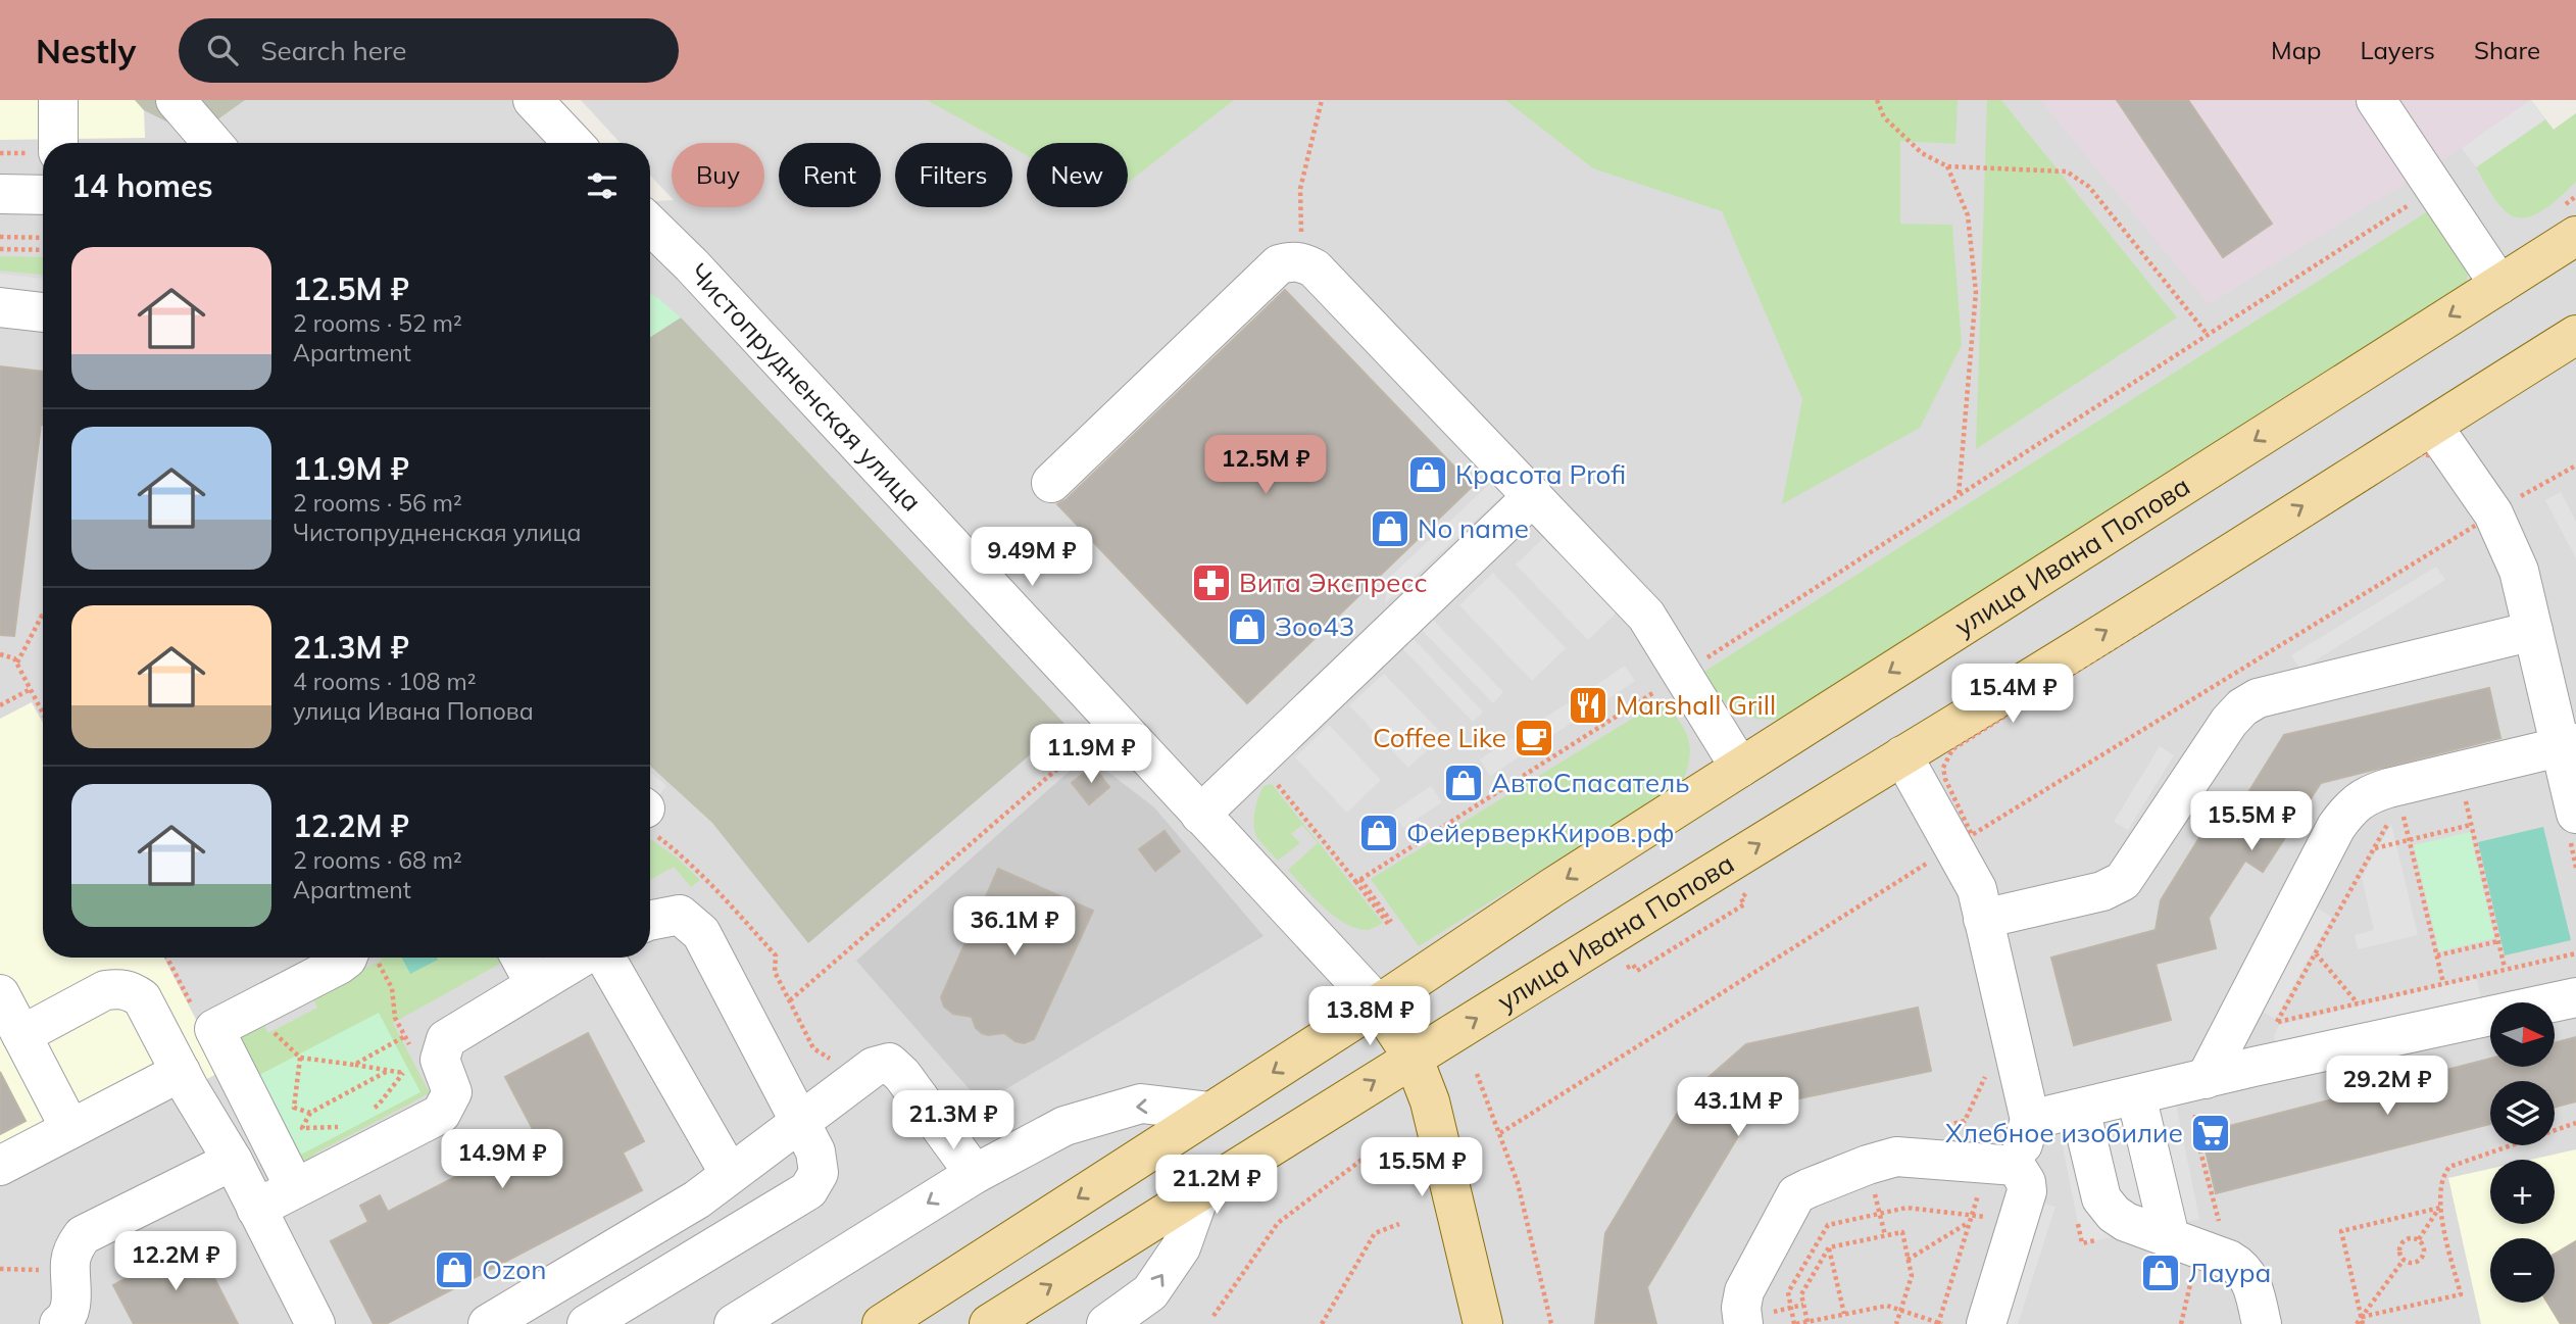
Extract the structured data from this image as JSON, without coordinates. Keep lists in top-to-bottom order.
{
  "streets": {
    "main road": ["Чистопрудненская улица", "улица Ивана Попова"]
  },
  "crossings": [
    ["Чистопрудненская улица", "улица Ивана Попова"]
  ],
  "places": {
    "shop": [
      "Красота Profi",
      "No name",
      "Зоо43",
      "АвтоСпасатель",
      "ФейерверкКиров.рф",
      "Ozon",
      "Лаура"
    ],
    "pharmacy": ["Вита Экспресс"],
    "restaurant": ["Marshall Grill"],
    "cafe": ["Coffee Like"],
    "supermarket": ["Хлебное изобилие"]
  },
  "north": "right",
  "page": {
    "header": "Nestly",
    "search": "Search here",
    "nav": ["Map", "Layers", "Share"],
    "chip": [
      "Buy",
      "Rent",
      "Filters",
      "New"
    ],
    "heading": "14 homes",
    "list": [
      {
        "name": "12.5M ₽",
        "note": "2 rooms · 52 m² · Apartment"
      },
      {
        "name": "11.9M ₽",
        "note": "2 rooms · 56 m² · Чистопрудненская улица"
      },
      {
        "name": "21.3M ₽",
        "note": "4 rooms · 108 m² · улица Ивана Попова"
      },
      {
        "name": "12.2M ₽",
        "note": "2 rooms · 68 m² · Apartment"
      }
    ],
    "price": [
      "12.5M ₽",
      "9.49M ₽",
      "15.4M ₽",
      "11.9M ₽",
      "15.5M ₽",
      "36.1M ₽",
      "13.8M ₽",
      "29.2M ₽",
      "43.1M ₽",
      "21.3M ₽",
      "14.9M ₽",
      "15.5M ₽",
      "21.2M ₽",
      "12.2M ₽"
    ],
    "map_buttons": ["+", "−"]
  }
}
